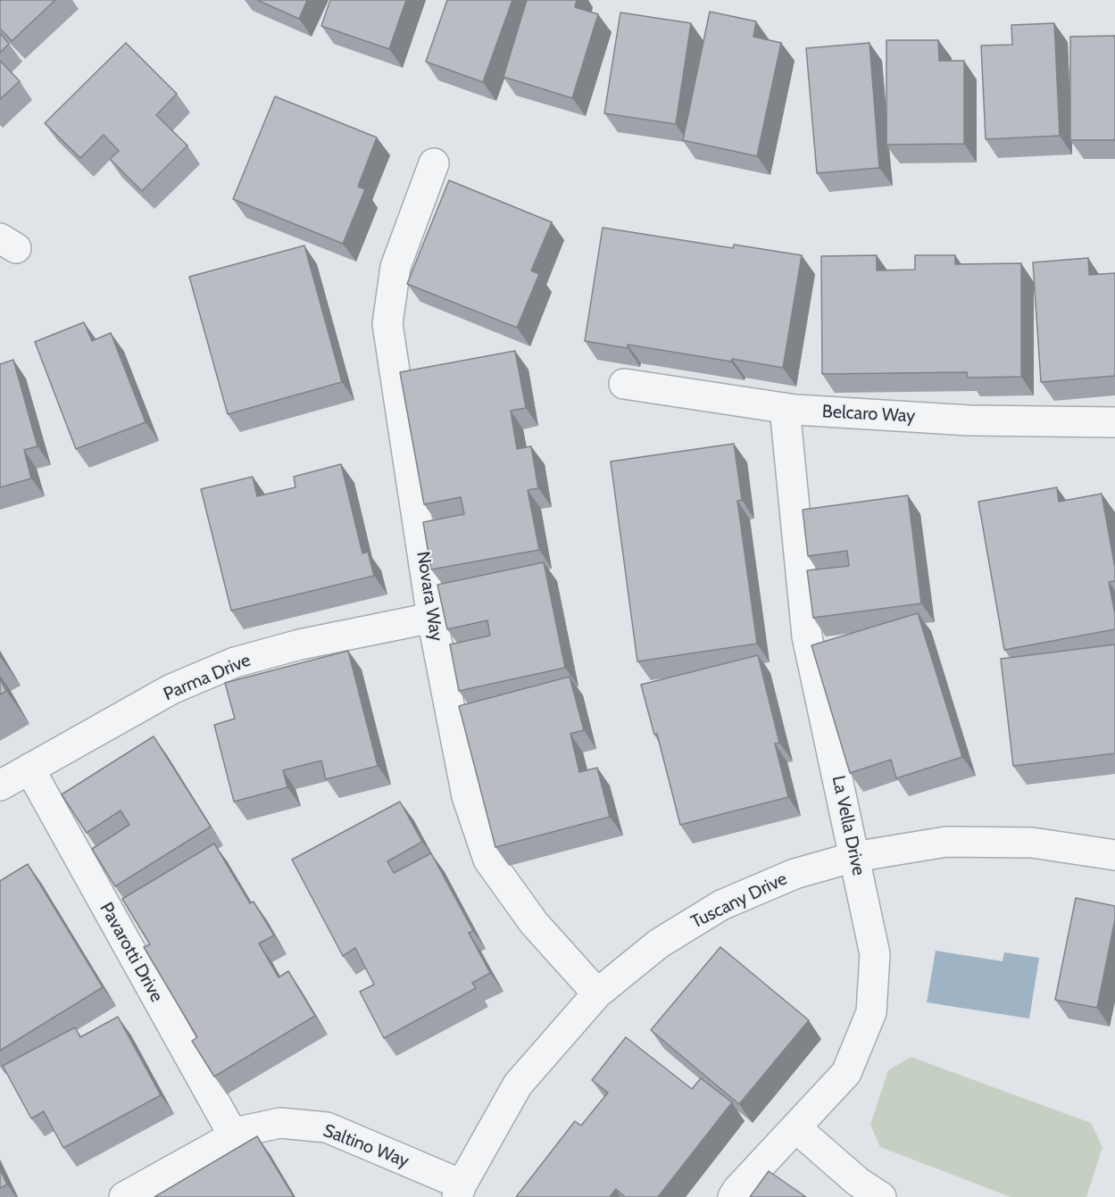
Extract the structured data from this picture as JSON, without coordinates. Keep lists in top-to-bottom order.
{
  "streets": {
    "street": [
      "Belcaro Way",
      "Novara Way",
      "Parma Drive",
      "La Vella Drive",
      "Tuscany Drive",
      "Pavarotti Drive",
      "Saltino Way"
    ]
  },
  "crossings": [
    ["Belcaro Way", "La Vella Drive"],
    ["Novara Way", "Parma Drive"],
    ["Novara Way", "Tuscany Drive"],
    ["Parma Drive", "Pavarotti Drive"],
    ["La Vella Drive", "Tuscany Drive"],
    ["Tuscany Drive", "Saltino Way"],
    ["Pavarotti Drive", "Saltino Way"]
  ]
}
